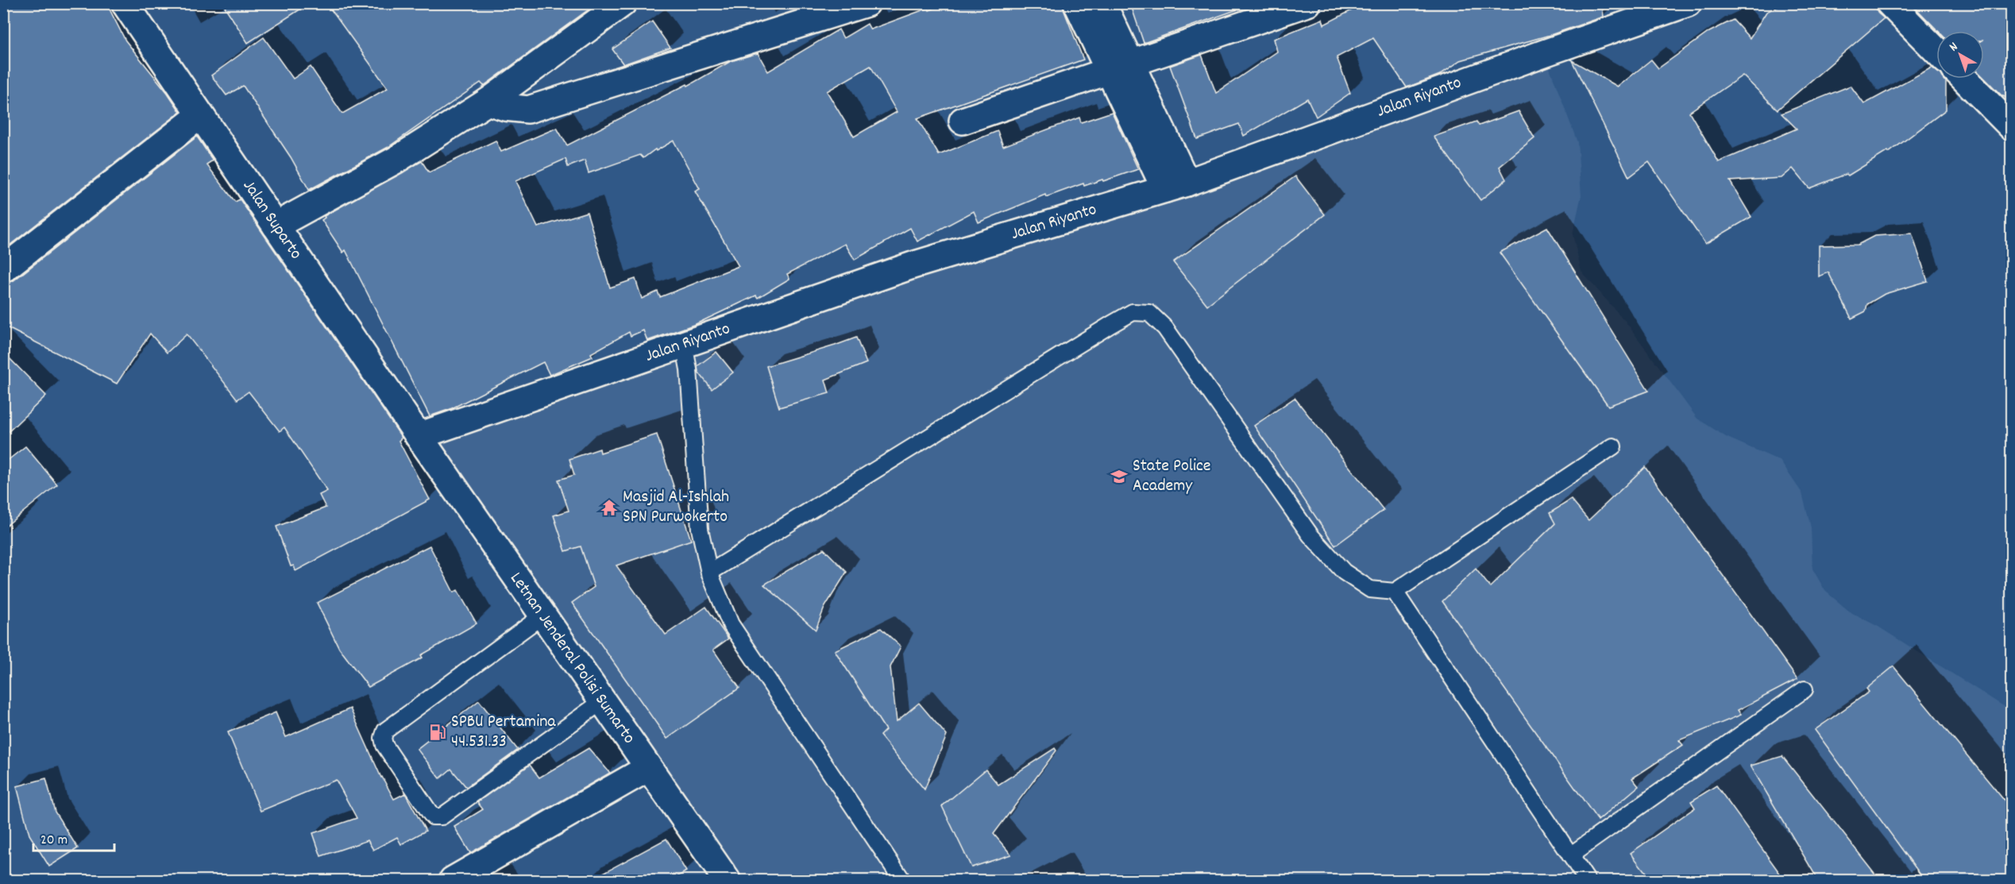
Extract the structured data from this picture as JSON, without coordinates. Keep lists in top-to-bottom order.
{
  "streets": {
    "street": ["Jalan Riyanto", "Jalan Suparto", "Letnan Jenderal Polisi Sumarto"]
  },
  "crossings": [
    ["Jalan Riyanto", "Jalan Suparto"],
    ["Jalan Riyanto", "Letnan Jenderal Polisi Sumarto"],
    ["Jalan Suparto", "Letnan Jenderal Polisi Sumarto"]
  ],
  "places": {
    "school or university": ["State Police Academy"],
    "temple": ["Masjid Al-Ishlah SPN Purwokerto"],
    "fuel station": ["SPBU Pertamina 44.531.33"]
  },
  "scale_bar": "20 m",
  "north": "top left"
}
